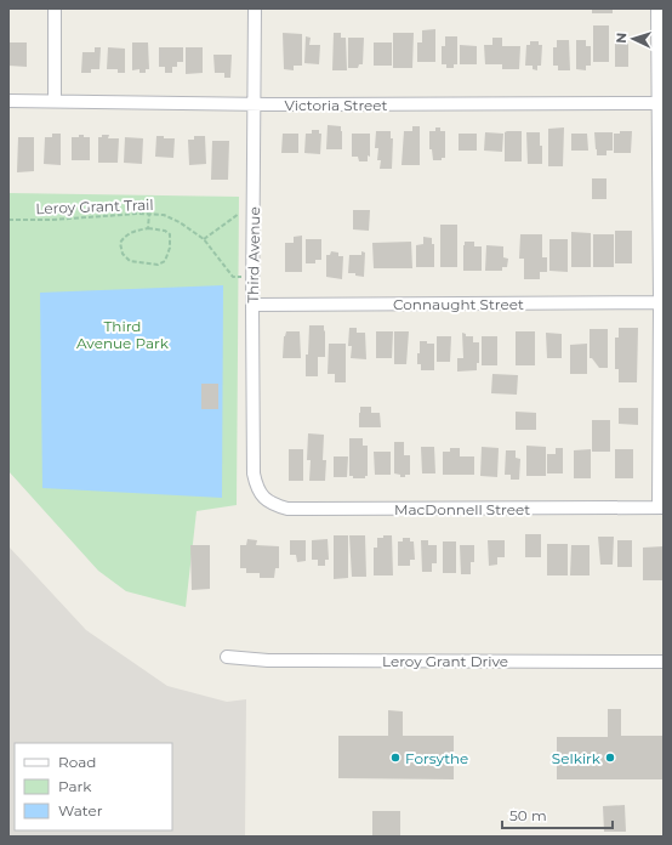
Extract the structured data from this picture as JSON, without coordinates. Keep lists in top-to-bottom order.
{
  "streets": {
    "street": [
      "Victoria Street",
      "Third Avenue",
      "Connaught Street",
      "MacDonnell Street",
      "Leroy Grant Drive"
    ],
    "path": ["Leroy Grant Trail"]
  },
  "crossings": [
    ["Victoria Street", "Third Avenue"],
    ["Third Avenue", "Connaught Street"],
    ["Third Avenue", "MacDonnell Street"]
  ],
  "parks": ["Third Avenue Park"],
  "places": ["Forsythe", "Selkirk"],
  "legend": ["Road", "Park", "Water"],
  "scale_bar": "50 m",
  "north": "left"
}
